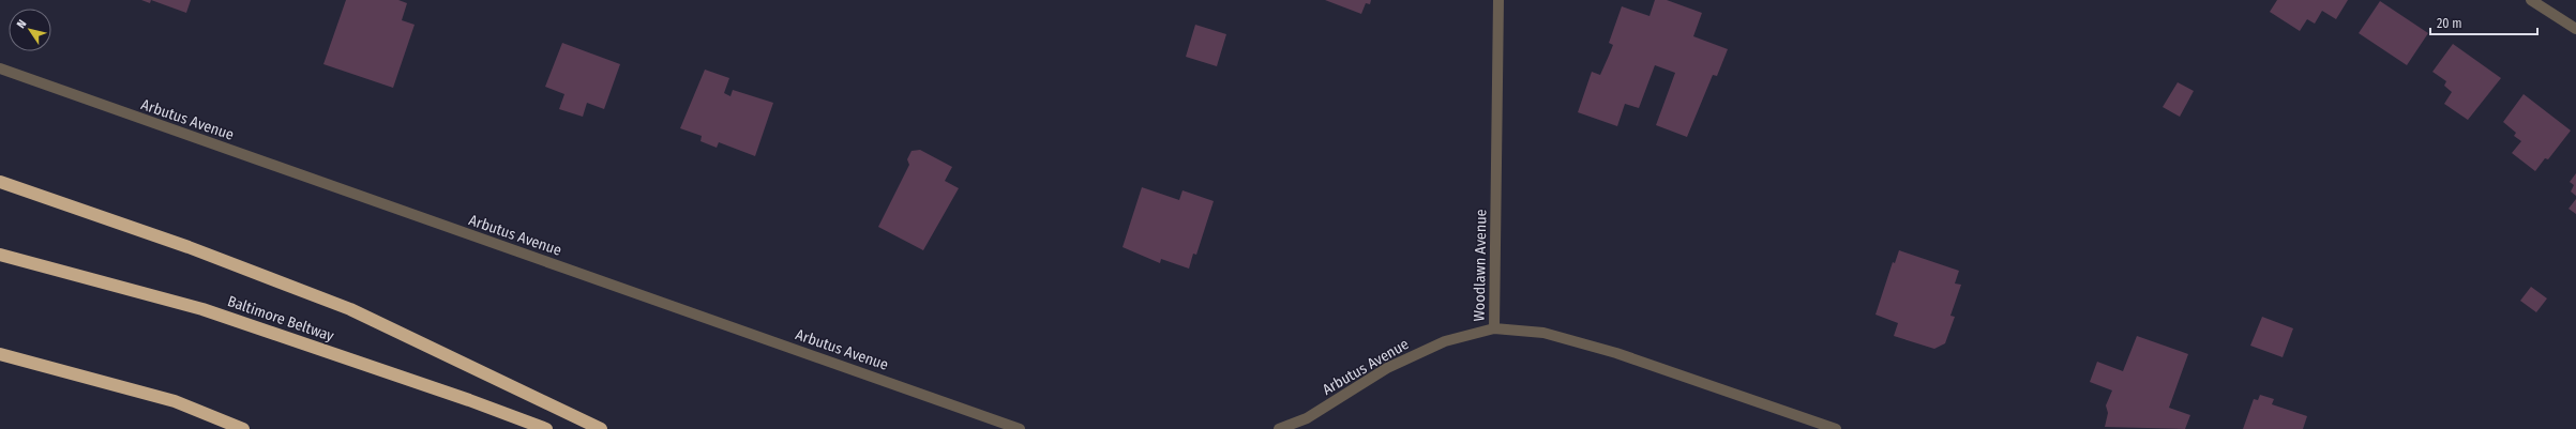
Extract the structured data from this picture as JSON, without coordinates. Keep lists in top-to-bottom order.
{
  "streets": {
    "highway": ["Baltimore Beltway"],
    "street": ["Arbutus Avenue", "Woodlawn Avenue"]
  },
  "crossings": [
    ["Arbutus Avenue", "Woodlawn Avenue"]
  ],
  "scale_bar": "20 m",
  "north": "top left"
}
